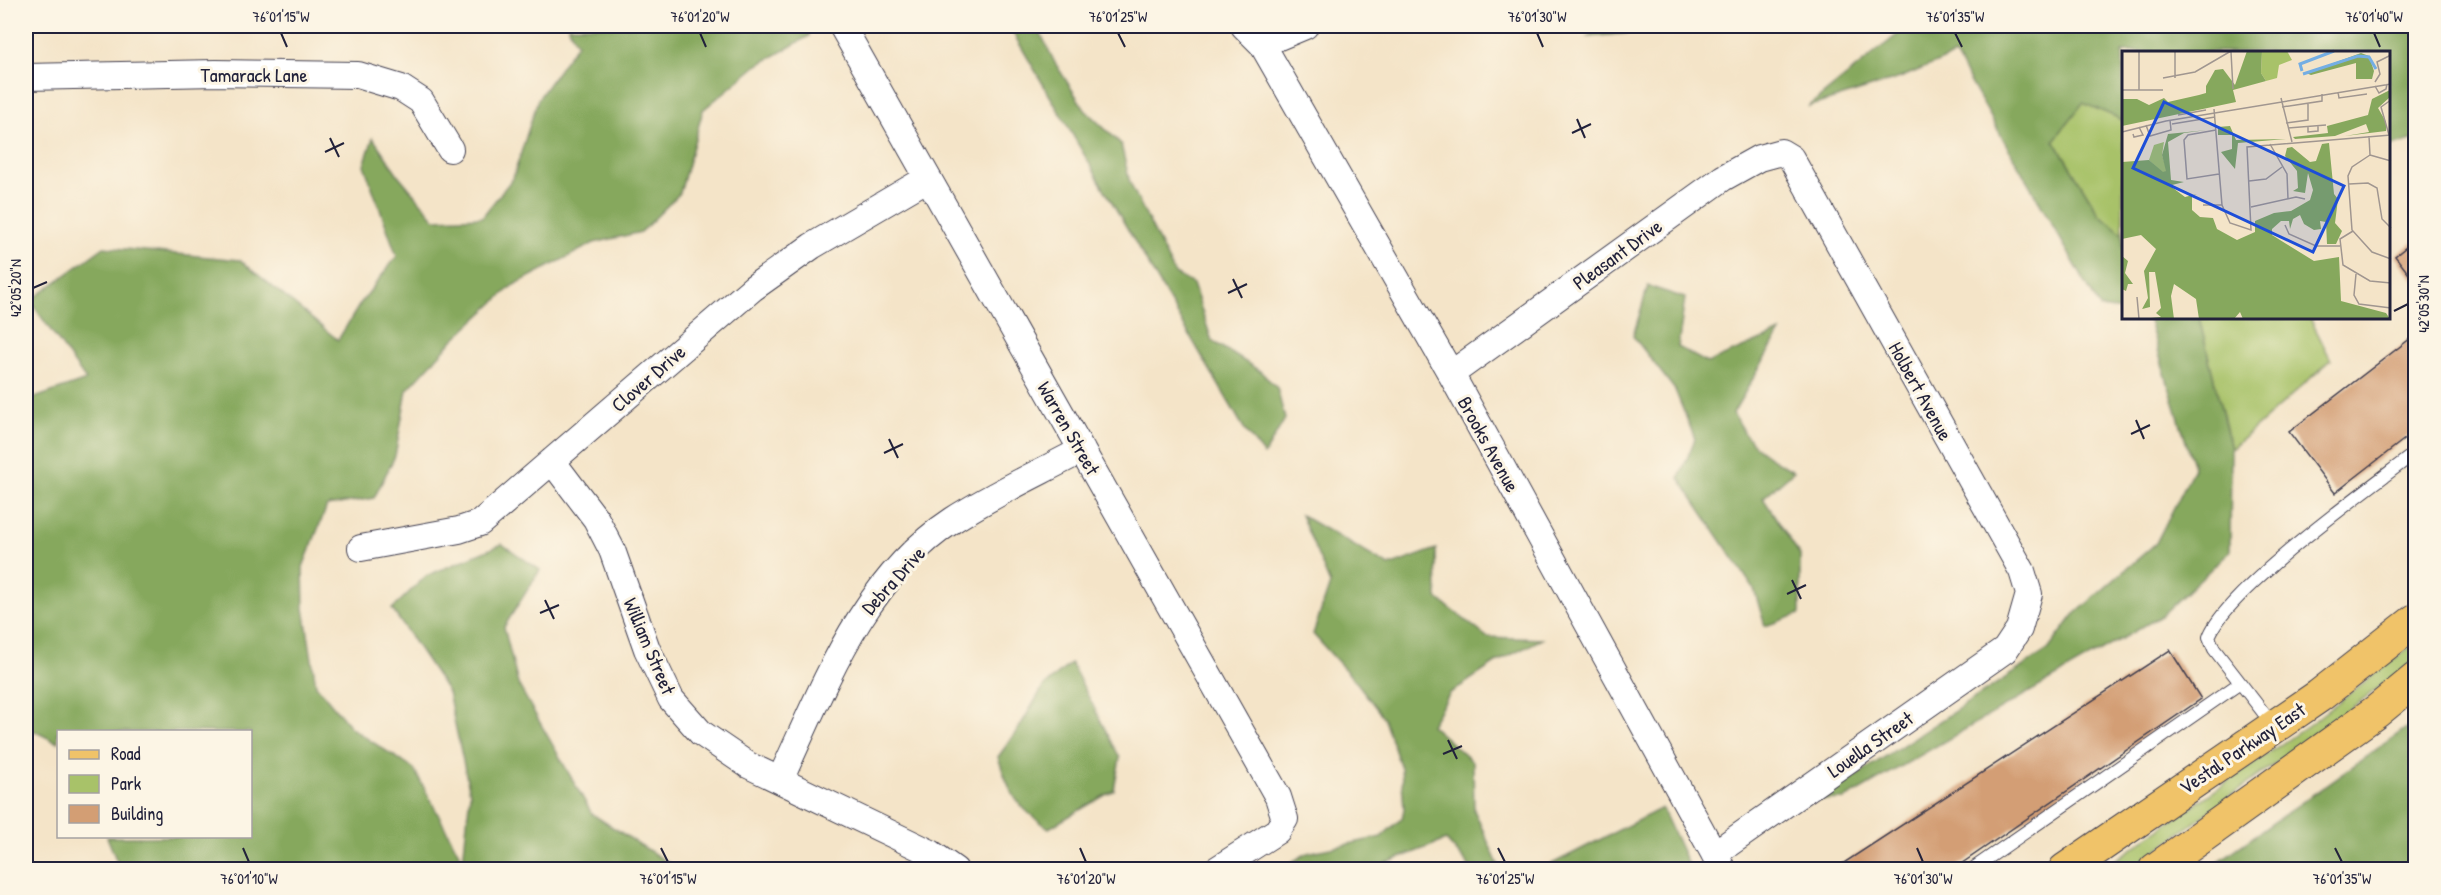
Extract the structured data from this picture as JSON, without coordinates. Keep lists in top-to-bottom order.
{
  "streets": {
    "main road": ["Vestal Parkway East"],
    "street": [
      "Tamarack Lane",
      "Pleasant Drive",
      "Clover Drive",
      "Holbert Avenue",
      "Warren Street",
      "Brooks Avenue",
      "Debra Drive",
      "William Street",
      "Louella Street"
    ]
  },
  "crossings": [
    ["Pleasant Drive", "Holbert Avenue"],
    ["Pleasant Drive", "Brooks Avenue"],
    ["Clover Drive", "Warren Street"],
    ["Clover Drive", "William Street"],
    ["Holbert Avenue", "Louella Street"],
    ["Warren Street", "Debra Drive"],
    ["Brooks Avenue", "Louella Street"],
    ["Debra Drive", "William Street"]
  ],
  "legend": ["Road", "Park", "Building"],
  "coordinates": [
    "76°01'15\"W",
    "76°01'20\"W",
    "76°01'25\"W",
    "76°01'30\"W",
    "76°01'35\"W",
    "76°01'40\"W",
    "42°05'20\"N",
    "42°05'30\"N",
    "76°01'10\"W"
  ]
}
